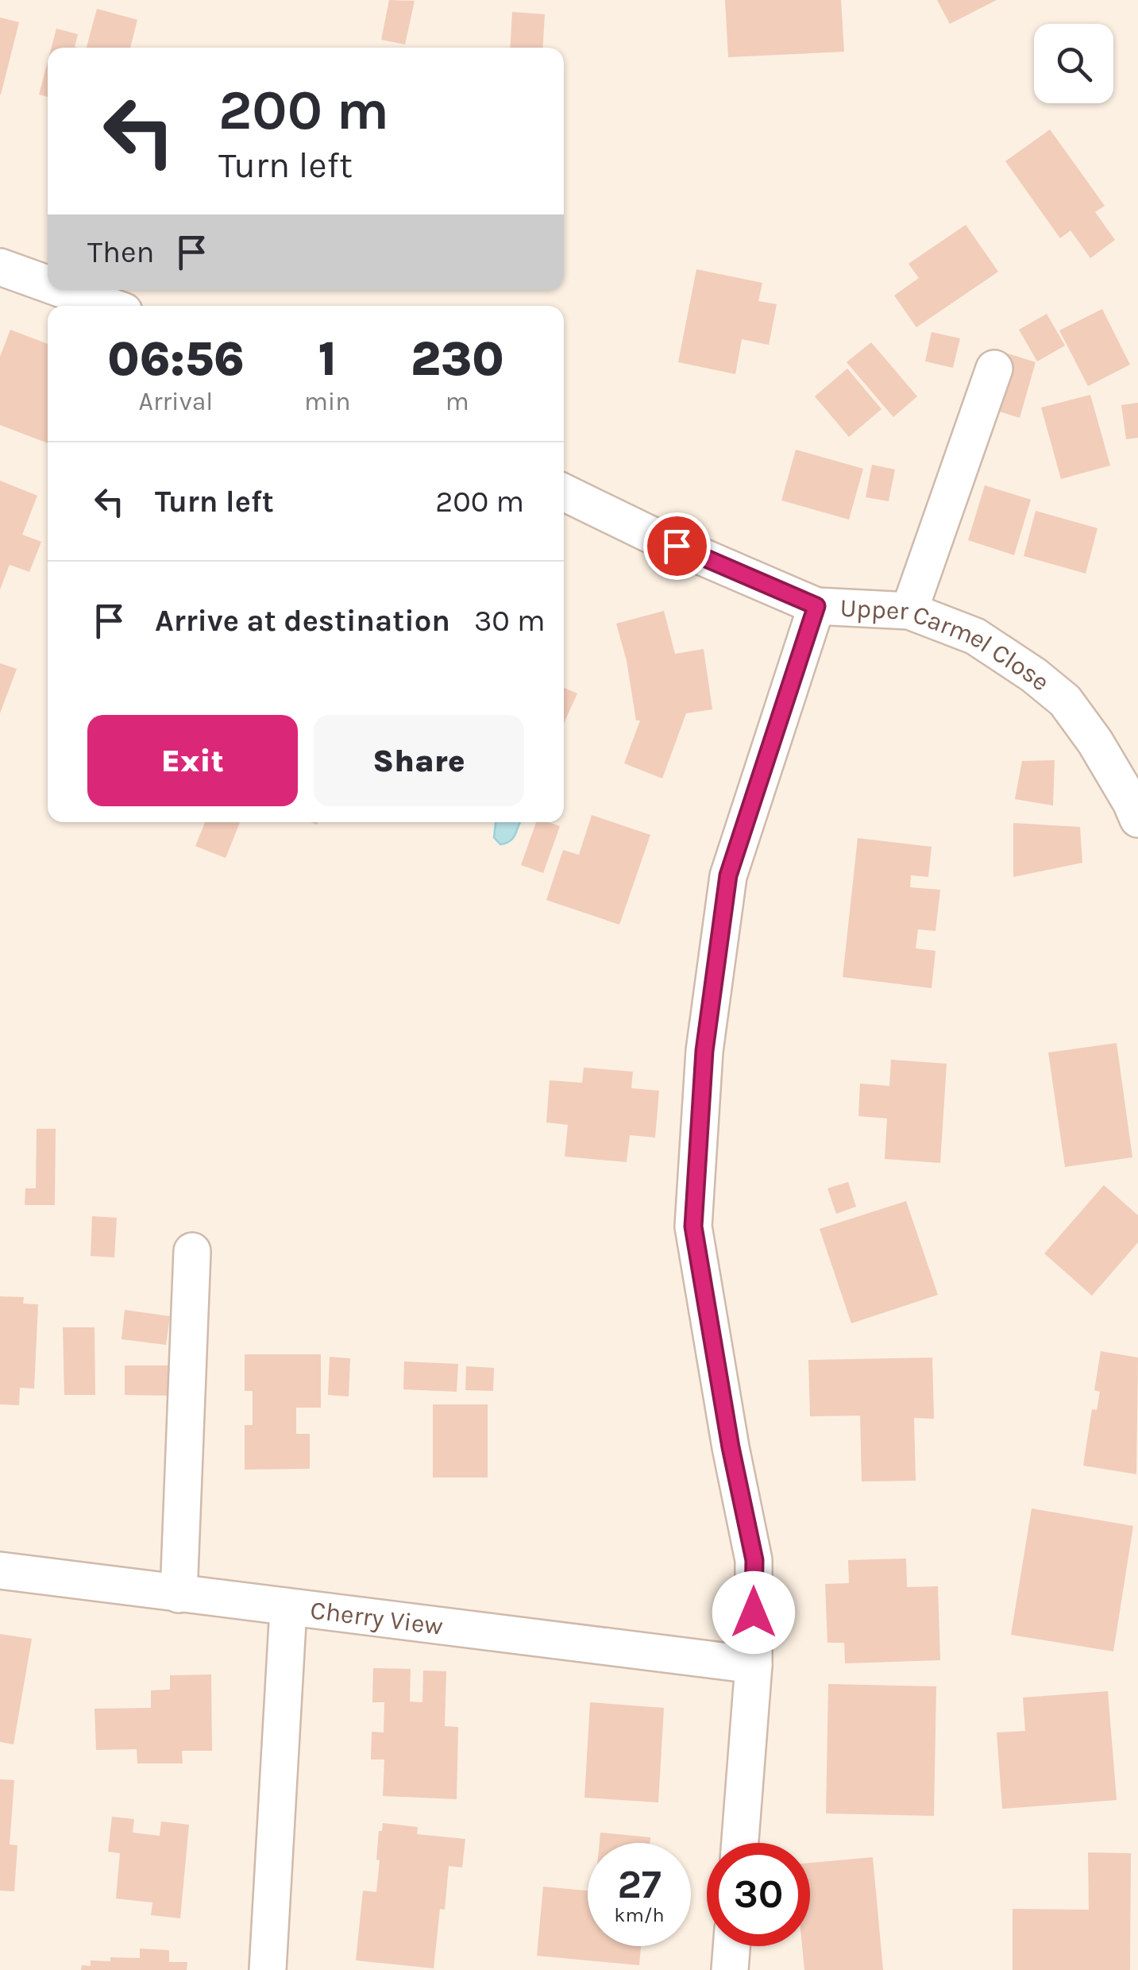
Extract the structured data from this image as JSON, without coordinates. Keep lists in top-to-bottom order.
{
  "streets": {
    "street": ["Upper Carmel Close", "Cherry View"]
  },
  "page": {
    "turn": ["200 m", "Turn left"],
    "then": "Then",
    "eta": [
      "06:56",
      "Arrival",
      "1",
      "min",
      "230",
      "m"
    ],
    "list": [
      {
        "name": "Turn left",
        "value": "200 m"
      },
      {
        "name": "Arrive at destination",
        "value": "30 m"
      }
    ],
    "buttons": ["Exit", "Share"],
    "speed": "27 km/h",
    "limit": "30"
  }
}
